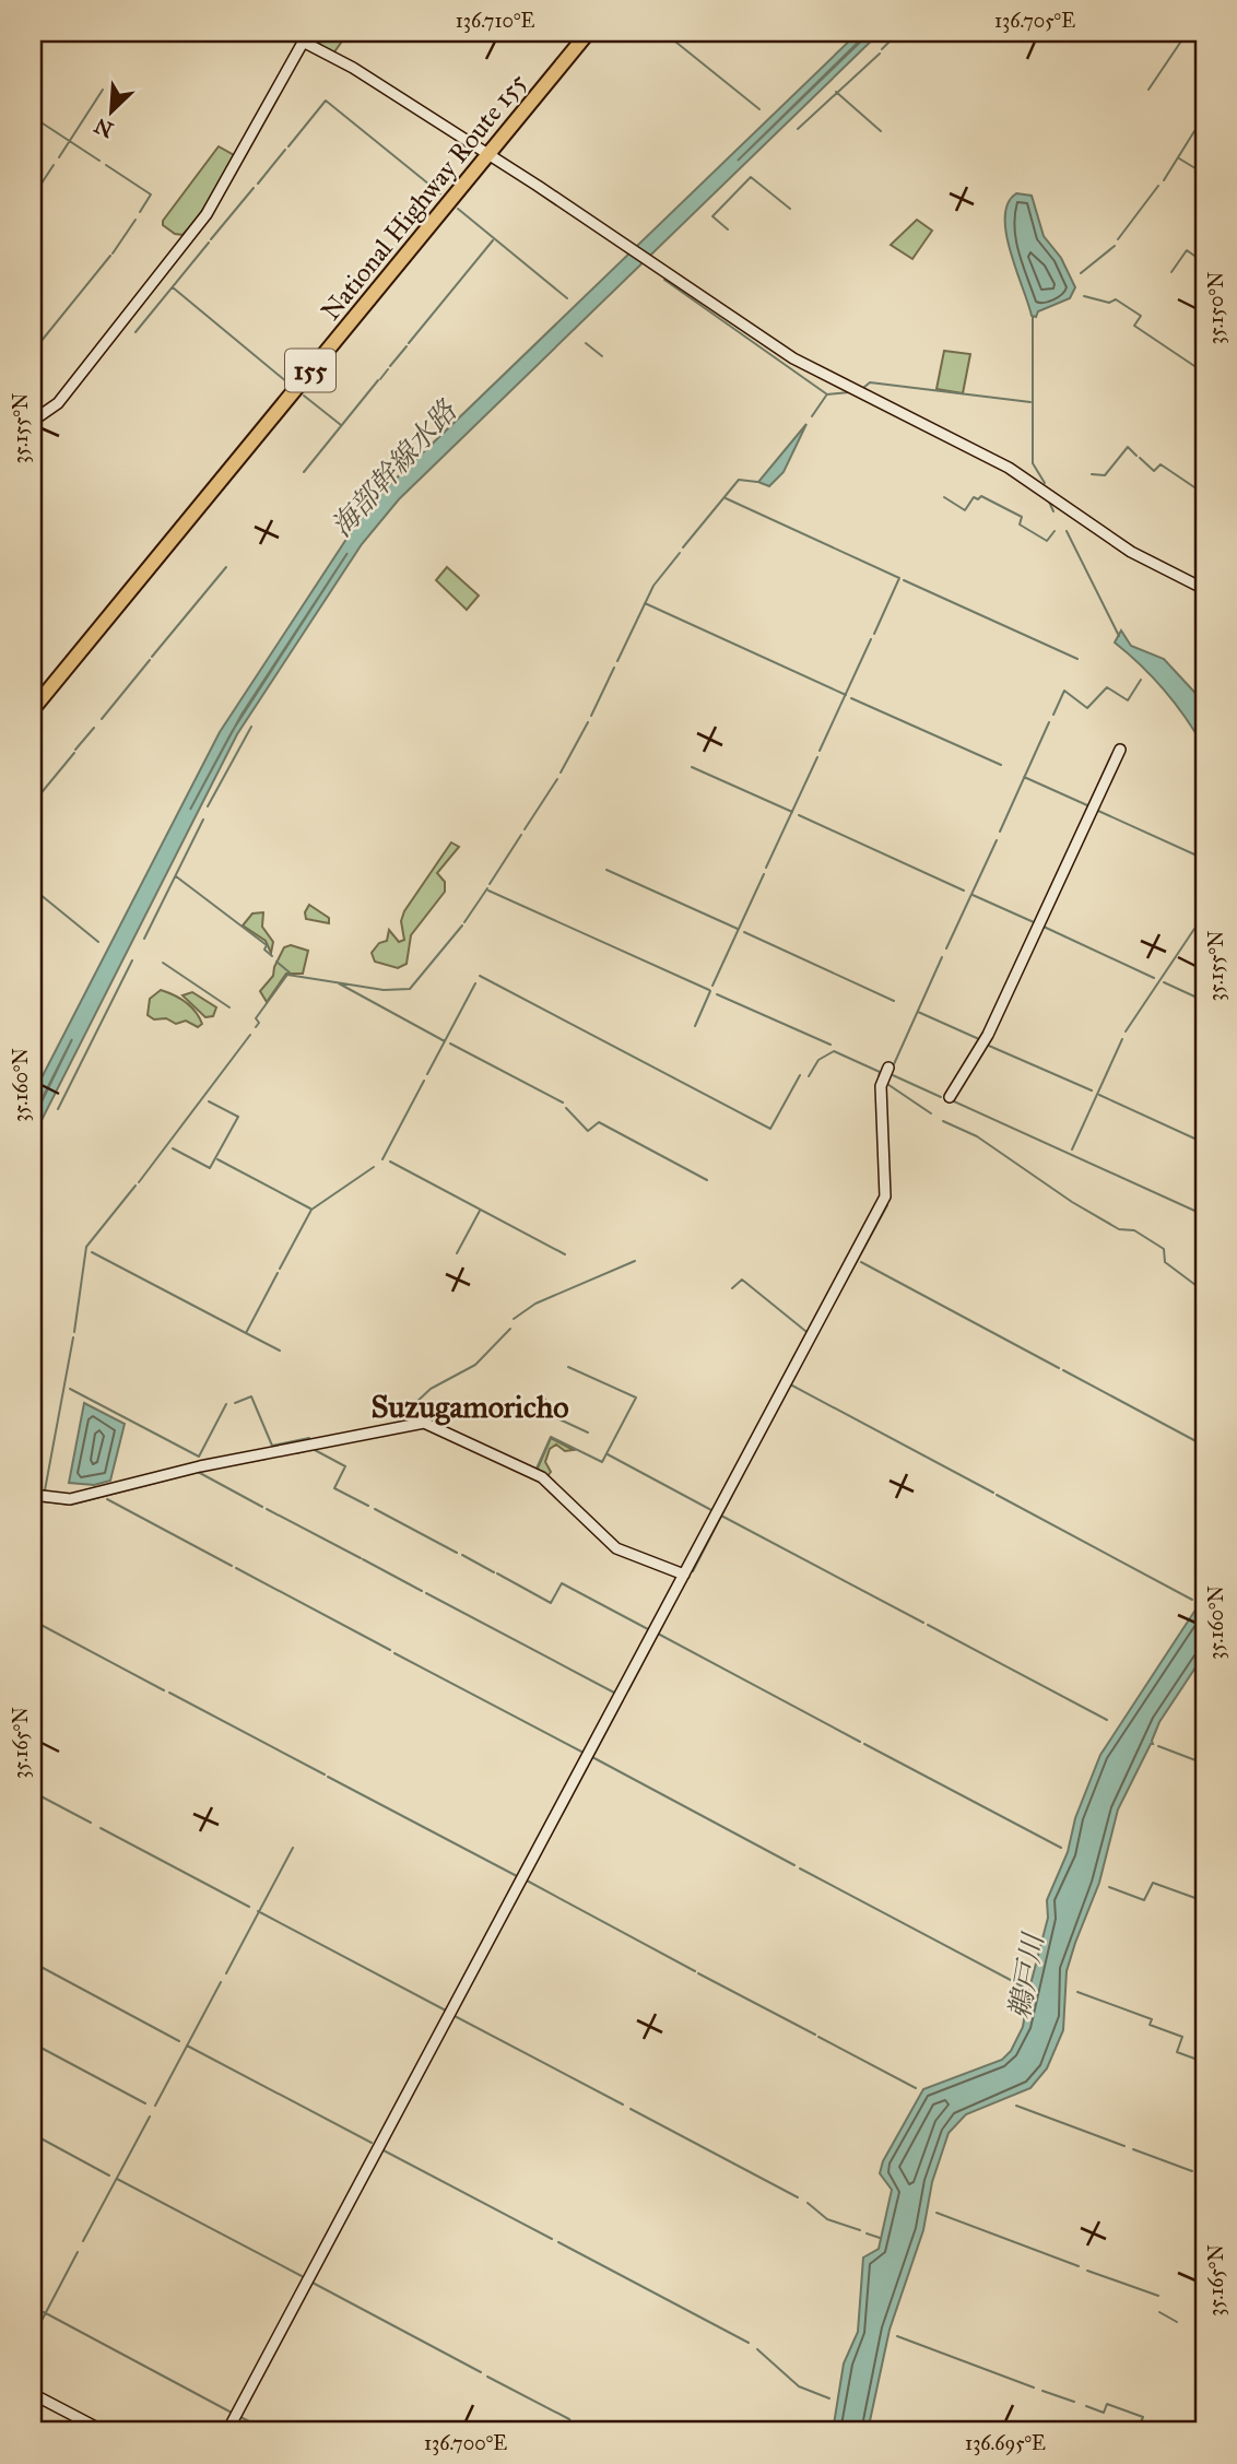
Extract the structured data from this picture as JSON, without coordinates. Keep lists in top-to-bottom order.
{
  "streets": {
    "highway": ["National Highway Route 155", "155"]
  },
  "districts": ["Suzugamoricho"],
  "water": ["海部幹線水路", "鵜戸川"],
  "north": "bottom left",
  "coordinates": [
    "136.710°E",
    "136.705°E",
    "35.150°N",
    "35.155°N",
    "35.160°N",
    "35.165°N",
    "136.700°E",
    "136.695°E"
  ]
}
